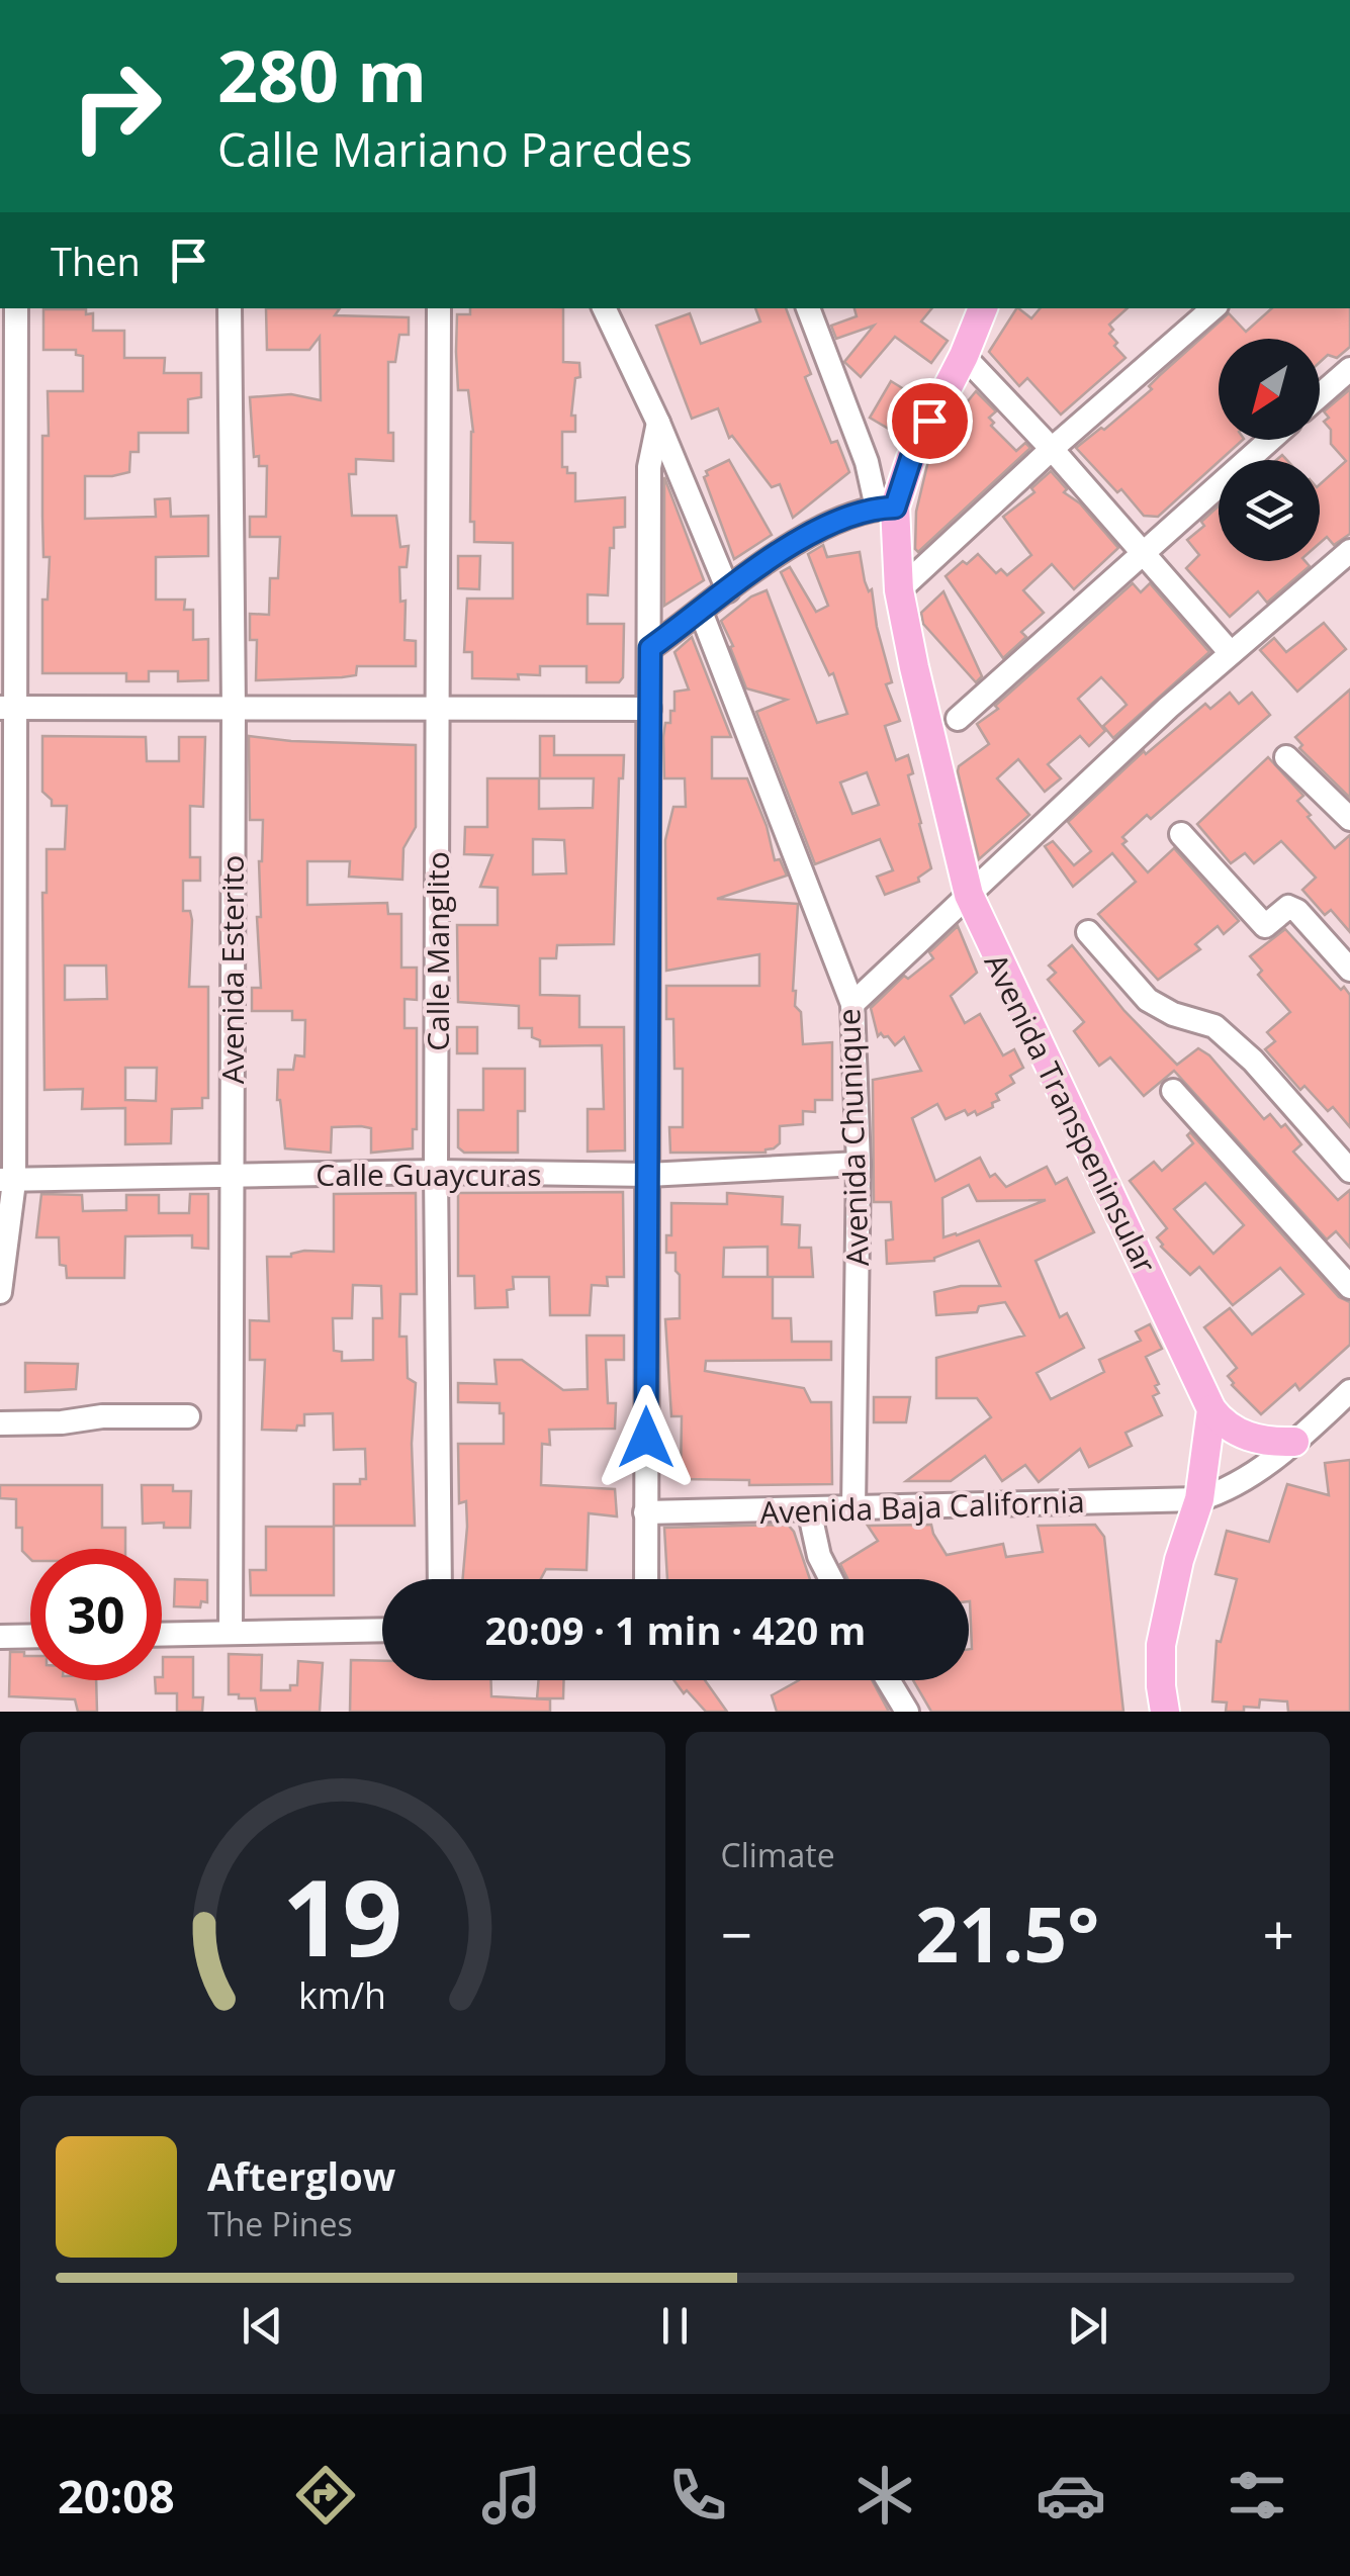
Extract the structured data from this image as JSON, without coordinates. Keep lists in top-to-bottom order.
{
  "streets": {
    "main road": ["Avenida Transpeninsular"],
    "street": [
      "Calle Manglito",
      "Avenida Esterito",
      "Avenida Chunique",
      "Calle Guaycuras",
      "Avenida Baja California"
    ]
  },
  "crossings": [
    ["Calle Manglito", "Calle Guaycuras"],
    ["Avenida Esterito", "Calle Guaycuras"],
    ["Avenida Chunique", "Calle Guaycuras"],
    ["Avenida Chunique", "Avenida Baja California"]
  ],
  "north": "bottom left",
  "page": {
    "turn": ["280 m", "Calle Mariano Paredes"],
    "then": "Then",
    "limit": "30",
    "trip": "20:09 · 1 min · 420 m",
    "tile": "Climate",
    "heat": ["−", "21.5°", "+"],
    "song": ["Afterglow", "The Pines"],
    "tabs": "20:08",
    "gauge": ["19", "km/h"]
  }
}
